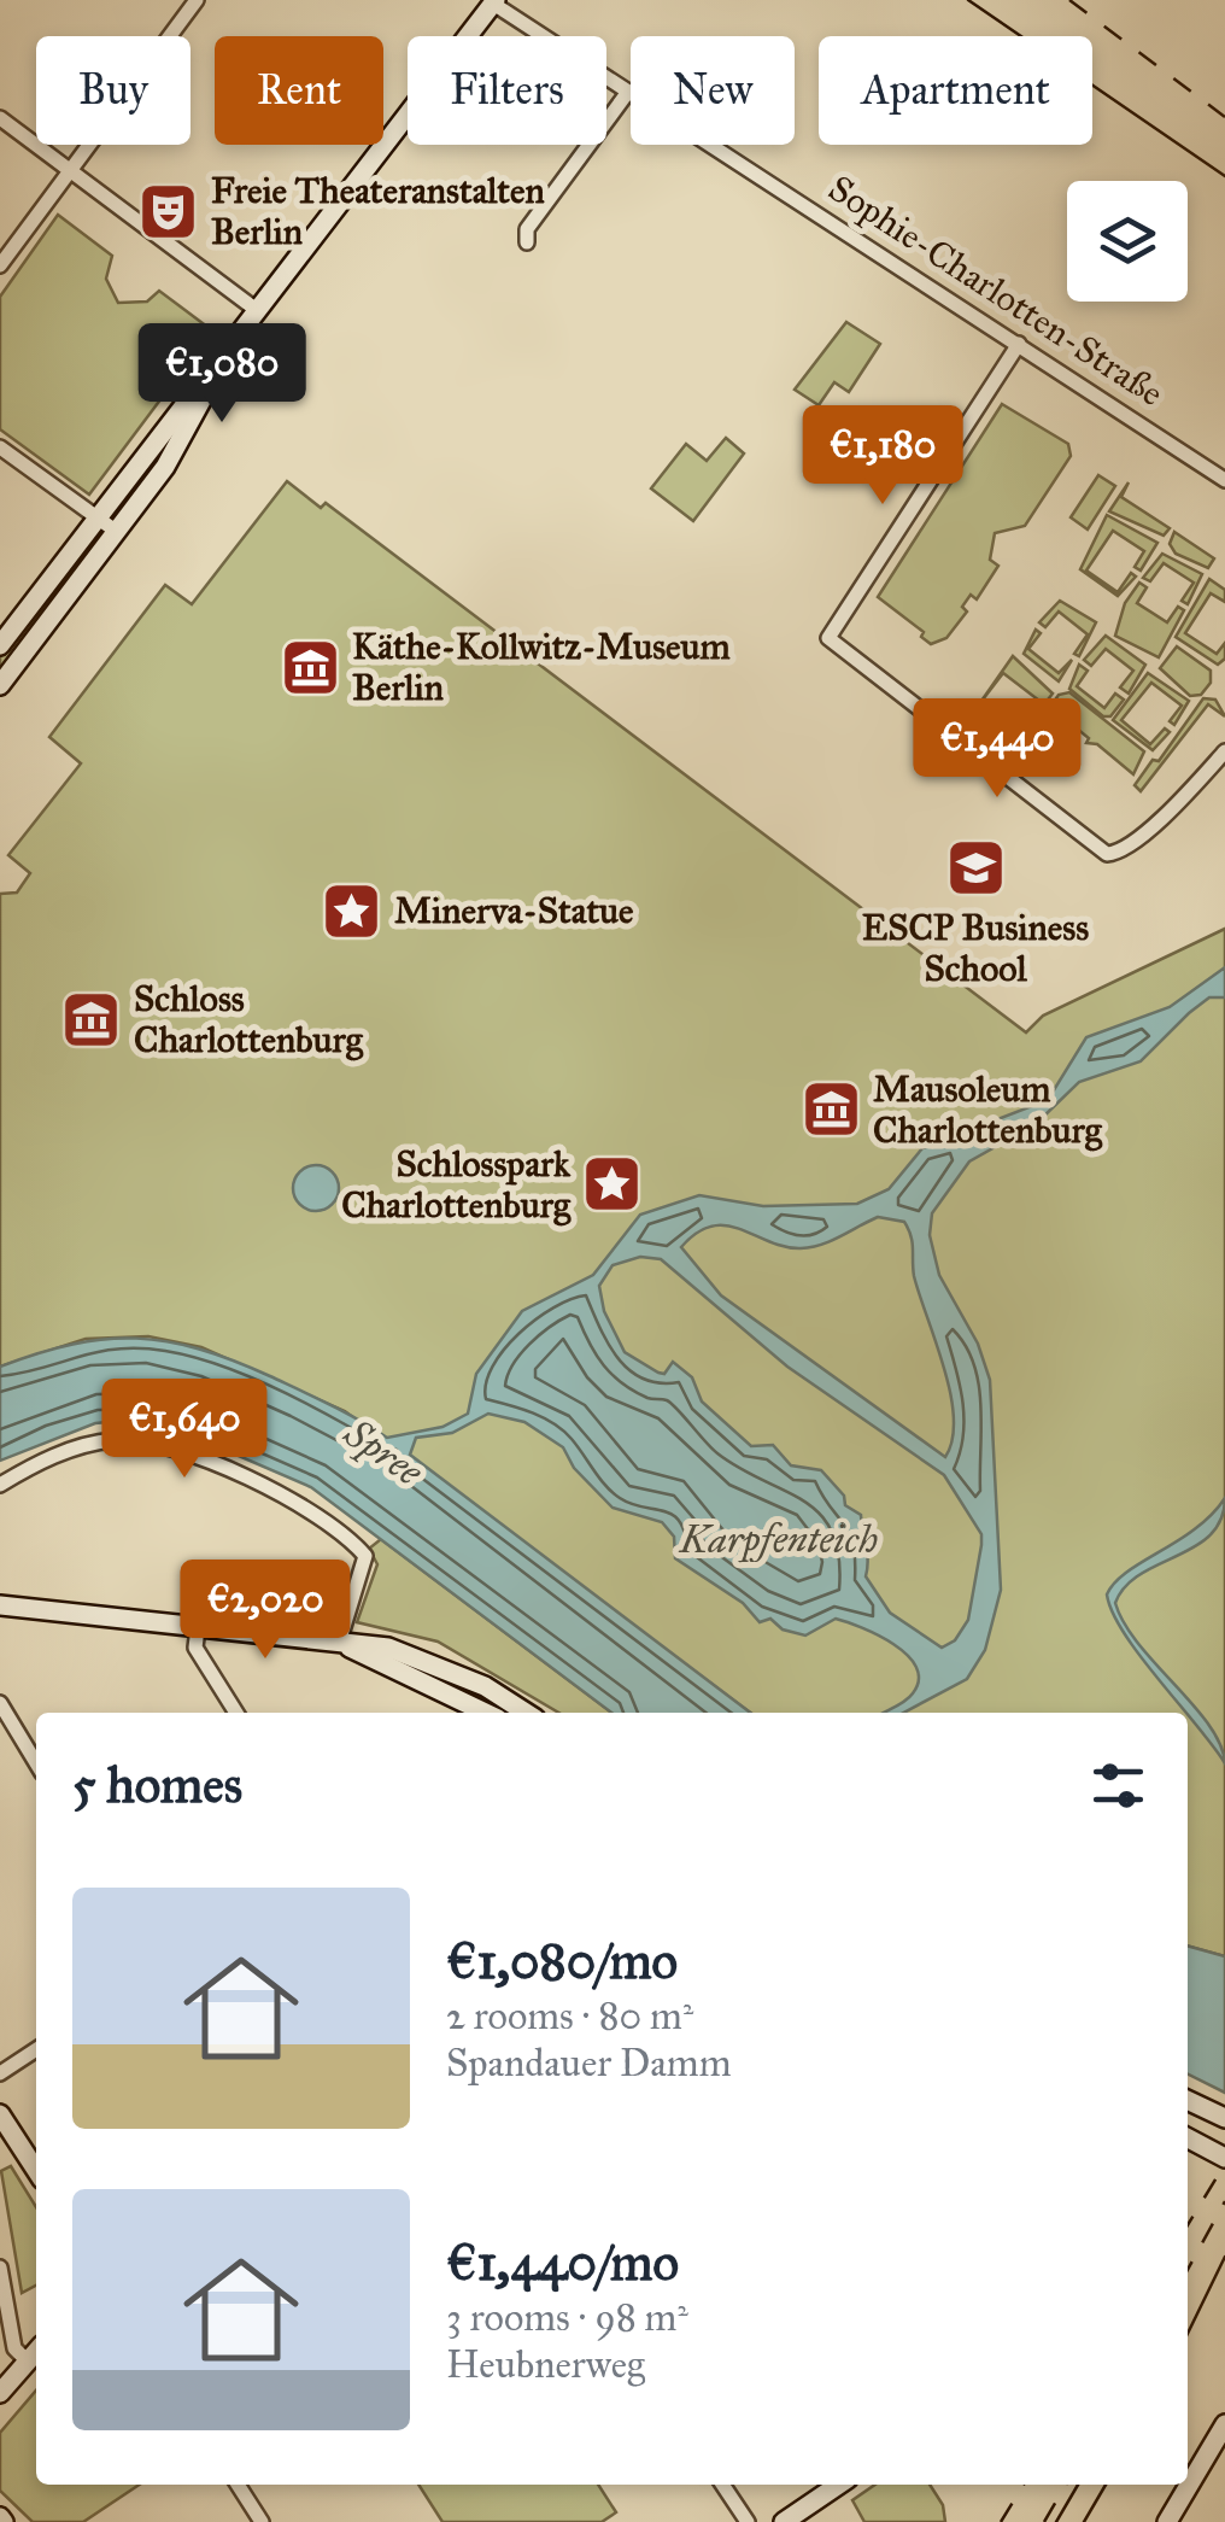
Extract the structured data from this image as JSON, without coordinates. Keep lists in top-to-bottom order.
{
  "streets": {
    "street": ["Sophie-Charlotten-Straße"]
  },
  "water": ["Spree", "Karpfenteich"],
  "places": {
    "theatre": ["Freie Theateranstalten Berlin"],
    "museum": ["Käthe-Kollwitz-Museum Berlin", "Schloss Charlottenburg", "Mausoleum Charlottenburg"],
    "school or university": ["ESCP Business School"],
    "place": ["Minerva-Statue", "Schlosspark Charlottenburg"]
  },
  "page": {
    "chip": [
      "Buy",
      "Rent",
      "Filters",
      "New",
      "Apartment"
    ],
    "price": [
      "€1,080",
      "€1,180",
      "€1,440",
      "€1,640",
      "€2,020"
    ],
    "heading": "5 homes",
    "list": [
      {
        "name": "€1,080/mo",
        "note": "2 rooms · 80 m² · Spandauer Damm"
      },
      {
        "name": "€1,440/mo",
        "note": "3 rooms · 98 m² · Heubnerweg"
      }
    ]
  }
}
